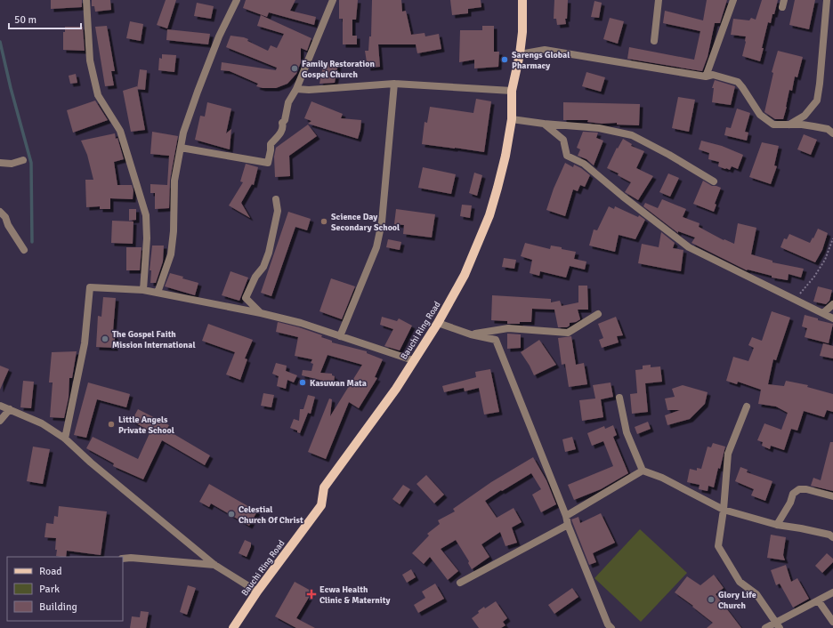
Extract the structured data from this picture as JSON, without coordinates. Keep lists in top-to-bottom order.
{
  "streets": {
    "main road": ["Bauchi Ring Road"]
  },
  "places": {
    "other": [
      "Sarengs Global Pharmacy",
      "Family Restoration Gospel Church",
      "Science Day Secondary School",
      "The Gospel Faith Mission International",
      "Kasuwan Mata",
      "Little Angels Private School",
      "Celestial Church Of Christ",
      "Glory Life Church"
    ],
    "health": ["Ecwa Health Clinic & Maternity"]
  },
  "legend": ["Road", "Park", "Building"],
  "scale_bar": "50 m"
}
